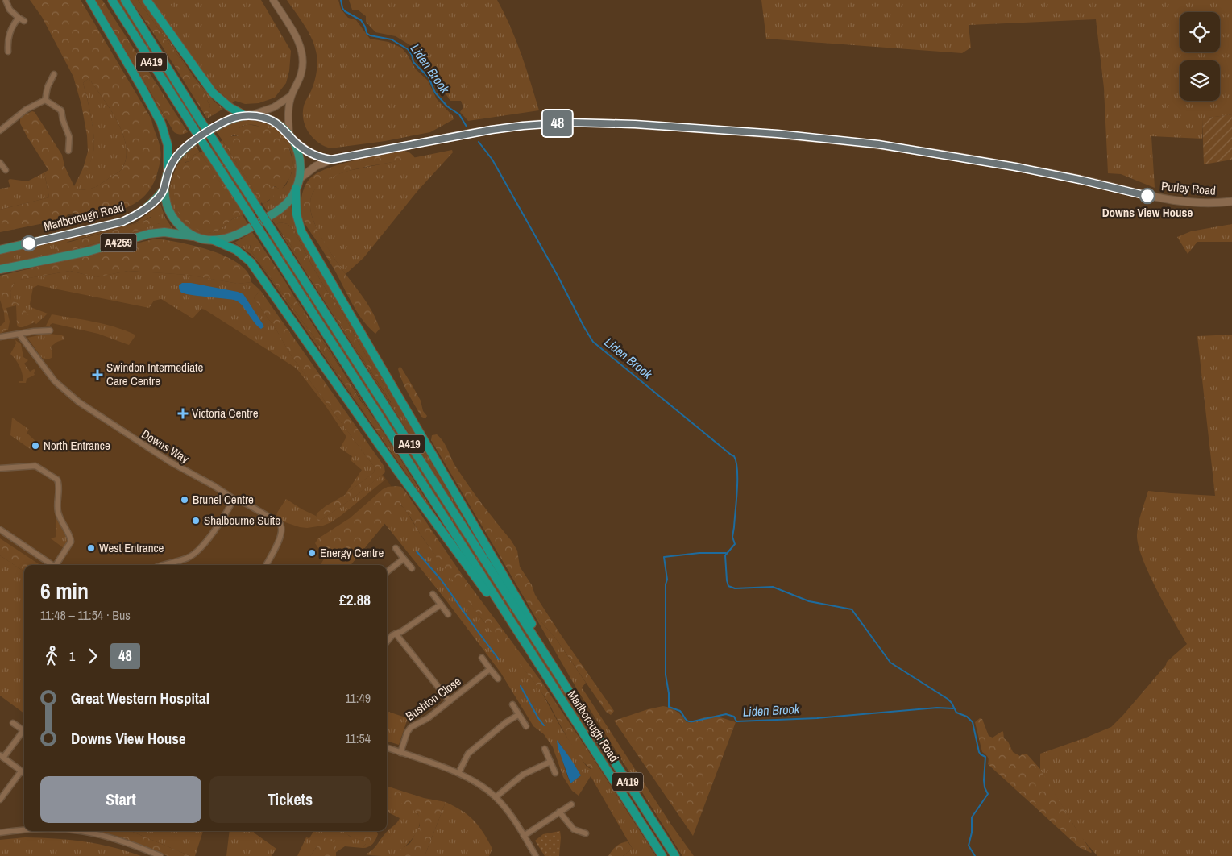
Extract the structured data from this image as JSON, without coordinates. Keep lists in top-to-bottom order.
{
  "streets": {
    "highway": ["A419", "Marlborough Road"],
    "main road": ["Purley Road", "A4259"],
    "street": ["Downs Way", "Bushton Close"]
  },
  "crossings": [
    ["A419", "Purley Road"],
    ["A419", "Marlborough Road"],
    ["A419", "A4259"],
    ["Purley Road", "Marlborough Road"],
    ["Purley Road", "A4259"],
    ["Marlborough Road", "A4259"]
  ],
  "water": ["Liden Brook"],
  "places": {
    "other": [
      "Downs View House",
      "North Entrance",
      "Brunel Centre",
      "Shalbourne Suite",
      "West Entrance",
      "Energy Centre"
    ],
    "health": ["Swindon Intermediate Care Centre", "Victoria Centre"]
  },
  "lines": ["bus line 48"],
  "page": {
    "on_map": "48",
    "heading": ["6 min", "11:48 – 11:54 · Bus", "£2.88"],
    "legs": ["1", "48"],
    "list": [
      {
        "name": "Great Western Hospital",
        "value": "11:49"
      },
      {
        "name": "Downs View House",
        "value": "11:54"
      }
    ],
    "buttons": ["Start", "Tickets"]
  }
}
